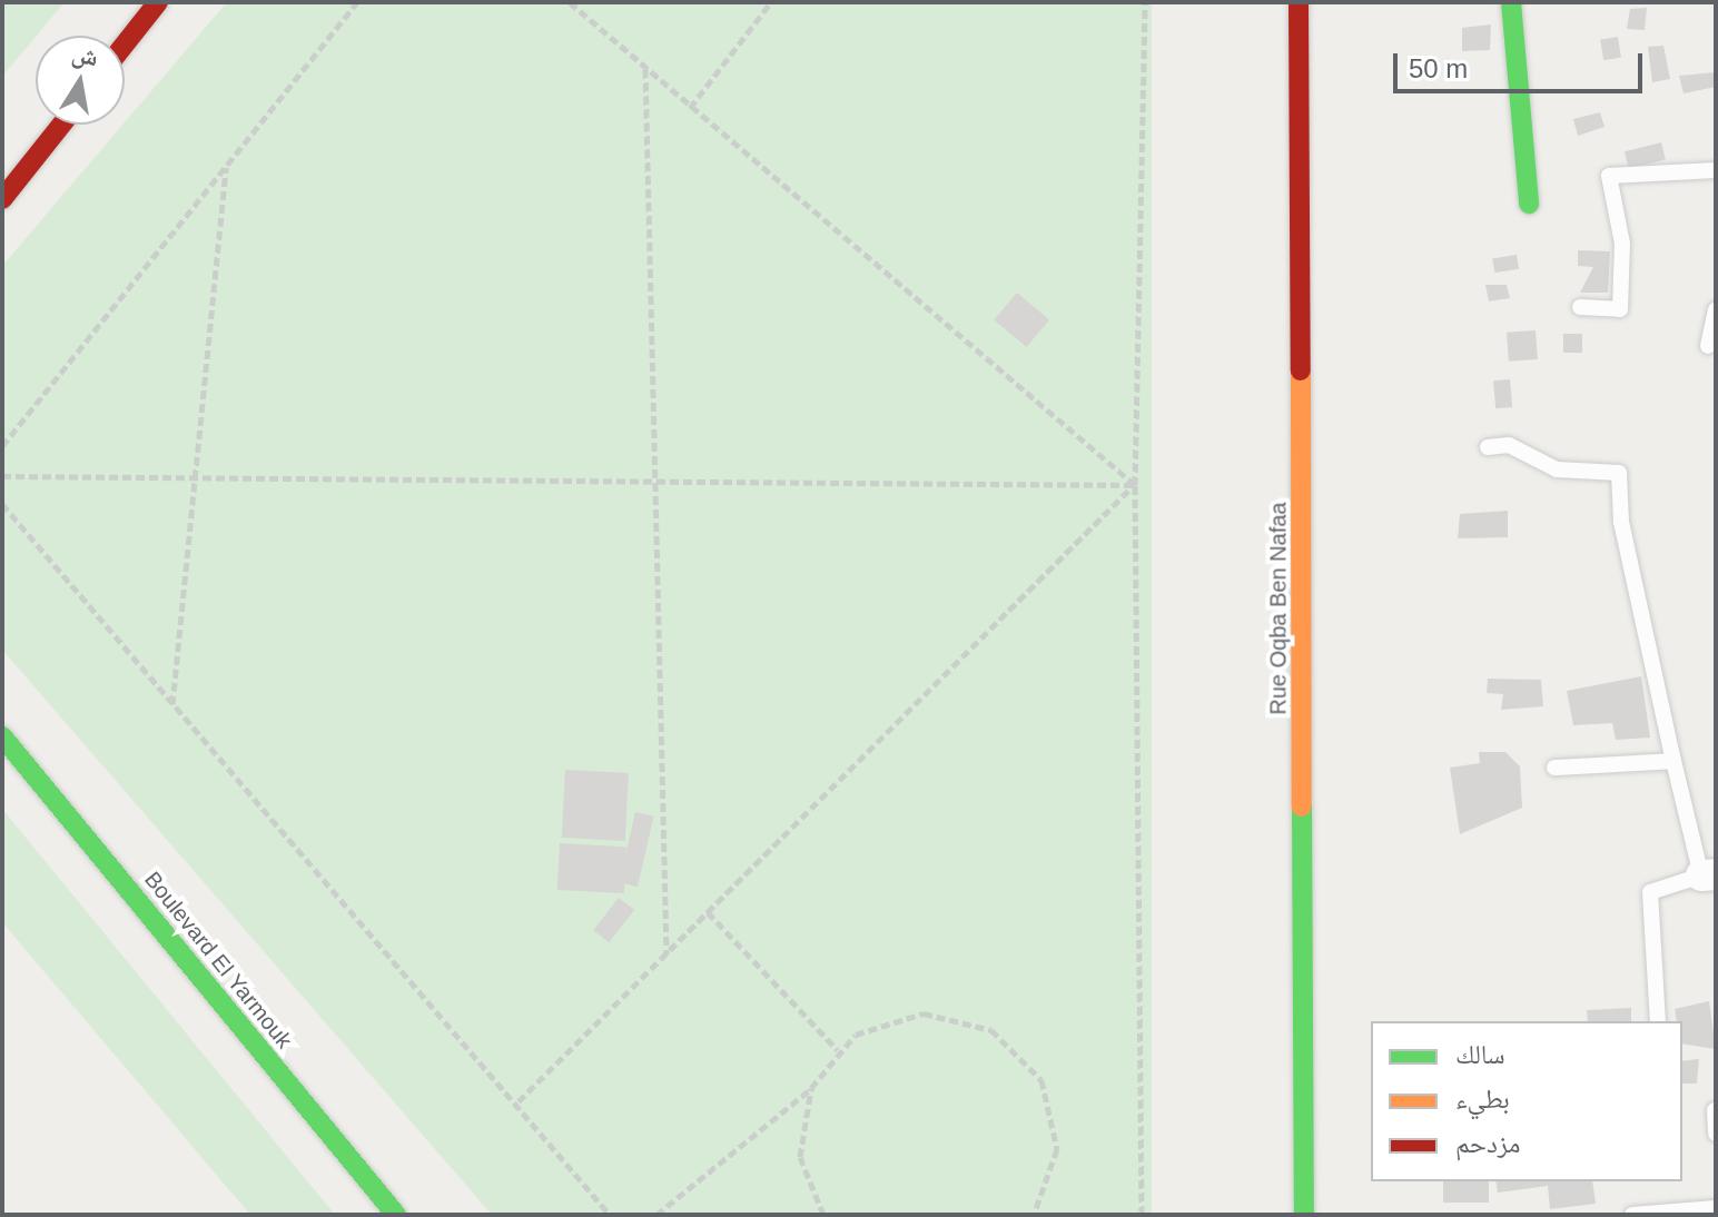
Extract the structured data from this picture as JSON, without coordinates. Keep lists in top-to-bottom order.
{
  "streets": {
    "street": ["Rue Oqba Ben Nafaa", "Boulevard El Yarmouk"]
  },
  "legend": ["سالك", "بطيء", "مزدحم"],
  "scale_bar": "50 m",
  "north": "top"
}
